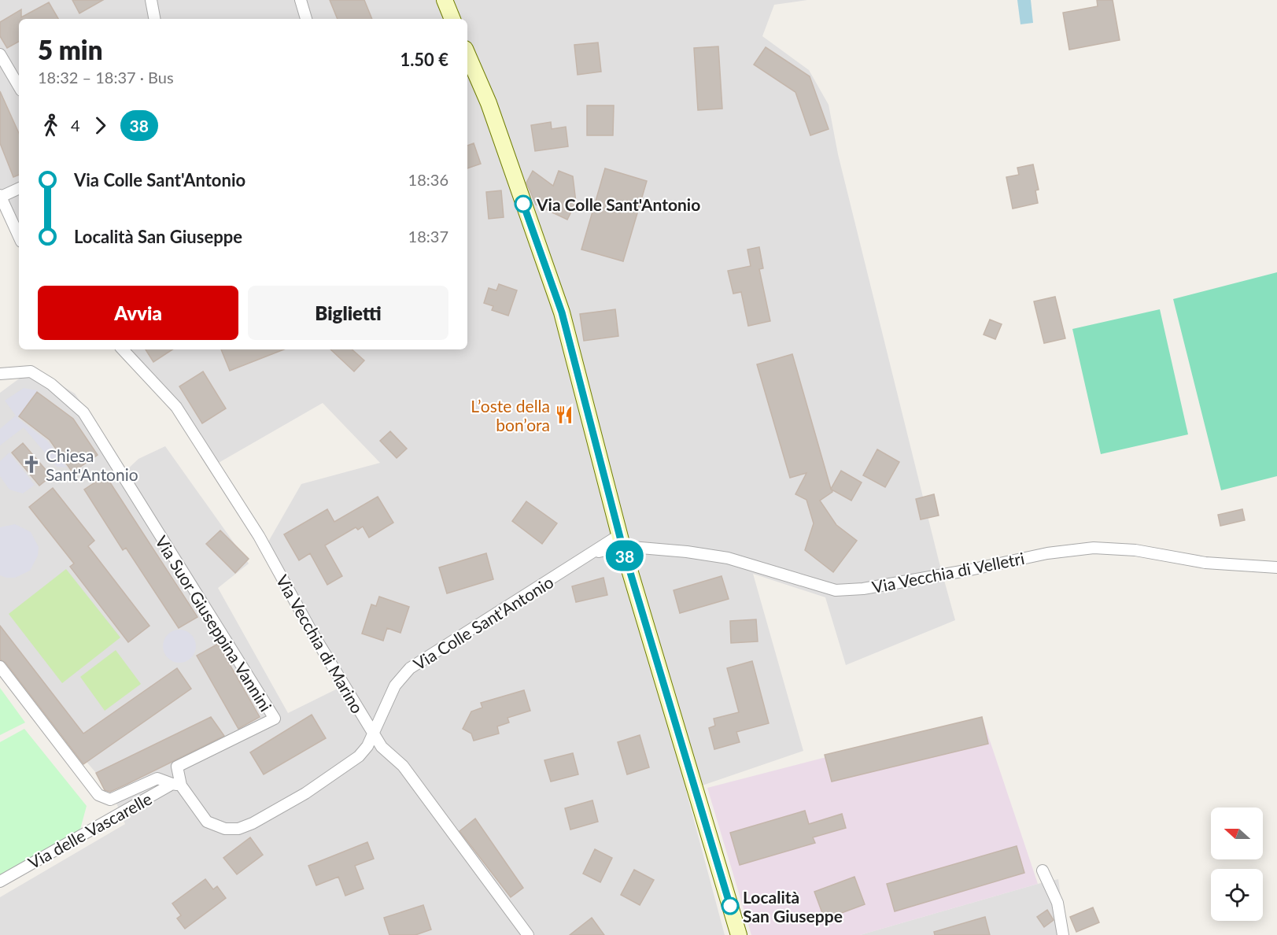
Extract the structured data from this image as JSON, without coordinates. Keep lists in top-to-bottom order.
{
  "streets": {
    "street": [
      "Via Vecchia di Velletri",
      "Via Colle Sant'Antonio",
      "Via Suor Giuseppina Vannini",
      "Via Vecchia di Marino",
      "Via delle Vascarelle"
    ]
  },
  "crossings": [
    ["Via Vecchia di Velletri", "Via Colle Sant'Antonio"],
    ["Via Colle Sant'Antonio", "Via Vecchia di Marino"],
    ["Via Suor Giuseppina Vannini", "Via delle Vascarelle"]
  ],
  "places": {
    "other": ["Via Colle Sant'Antonio", "Località San Giuseppe"],
    "restaurant": ["L’oste della bon’ora"],
    "church": ["Chiesa Sant'Antonio"]
  },
  "lines": ["bus line 38"],
  "north": "left",
  "page": {
    "on_map": "38",
    "heading": ["5 min", "18:32 – 18:37 · Bus", "1.50 €"],
    "legs": ["4", "38"],
    "list": [
      {
        "name": "Via Colle Sant'Antonio",
        "value": "18:36"
      },
      {
        "name": "Località San Giuseppe",
        "value": "18:37"
      }
    ],
    "buttons": ["Avvia", "Biglietti"]
  }
}
